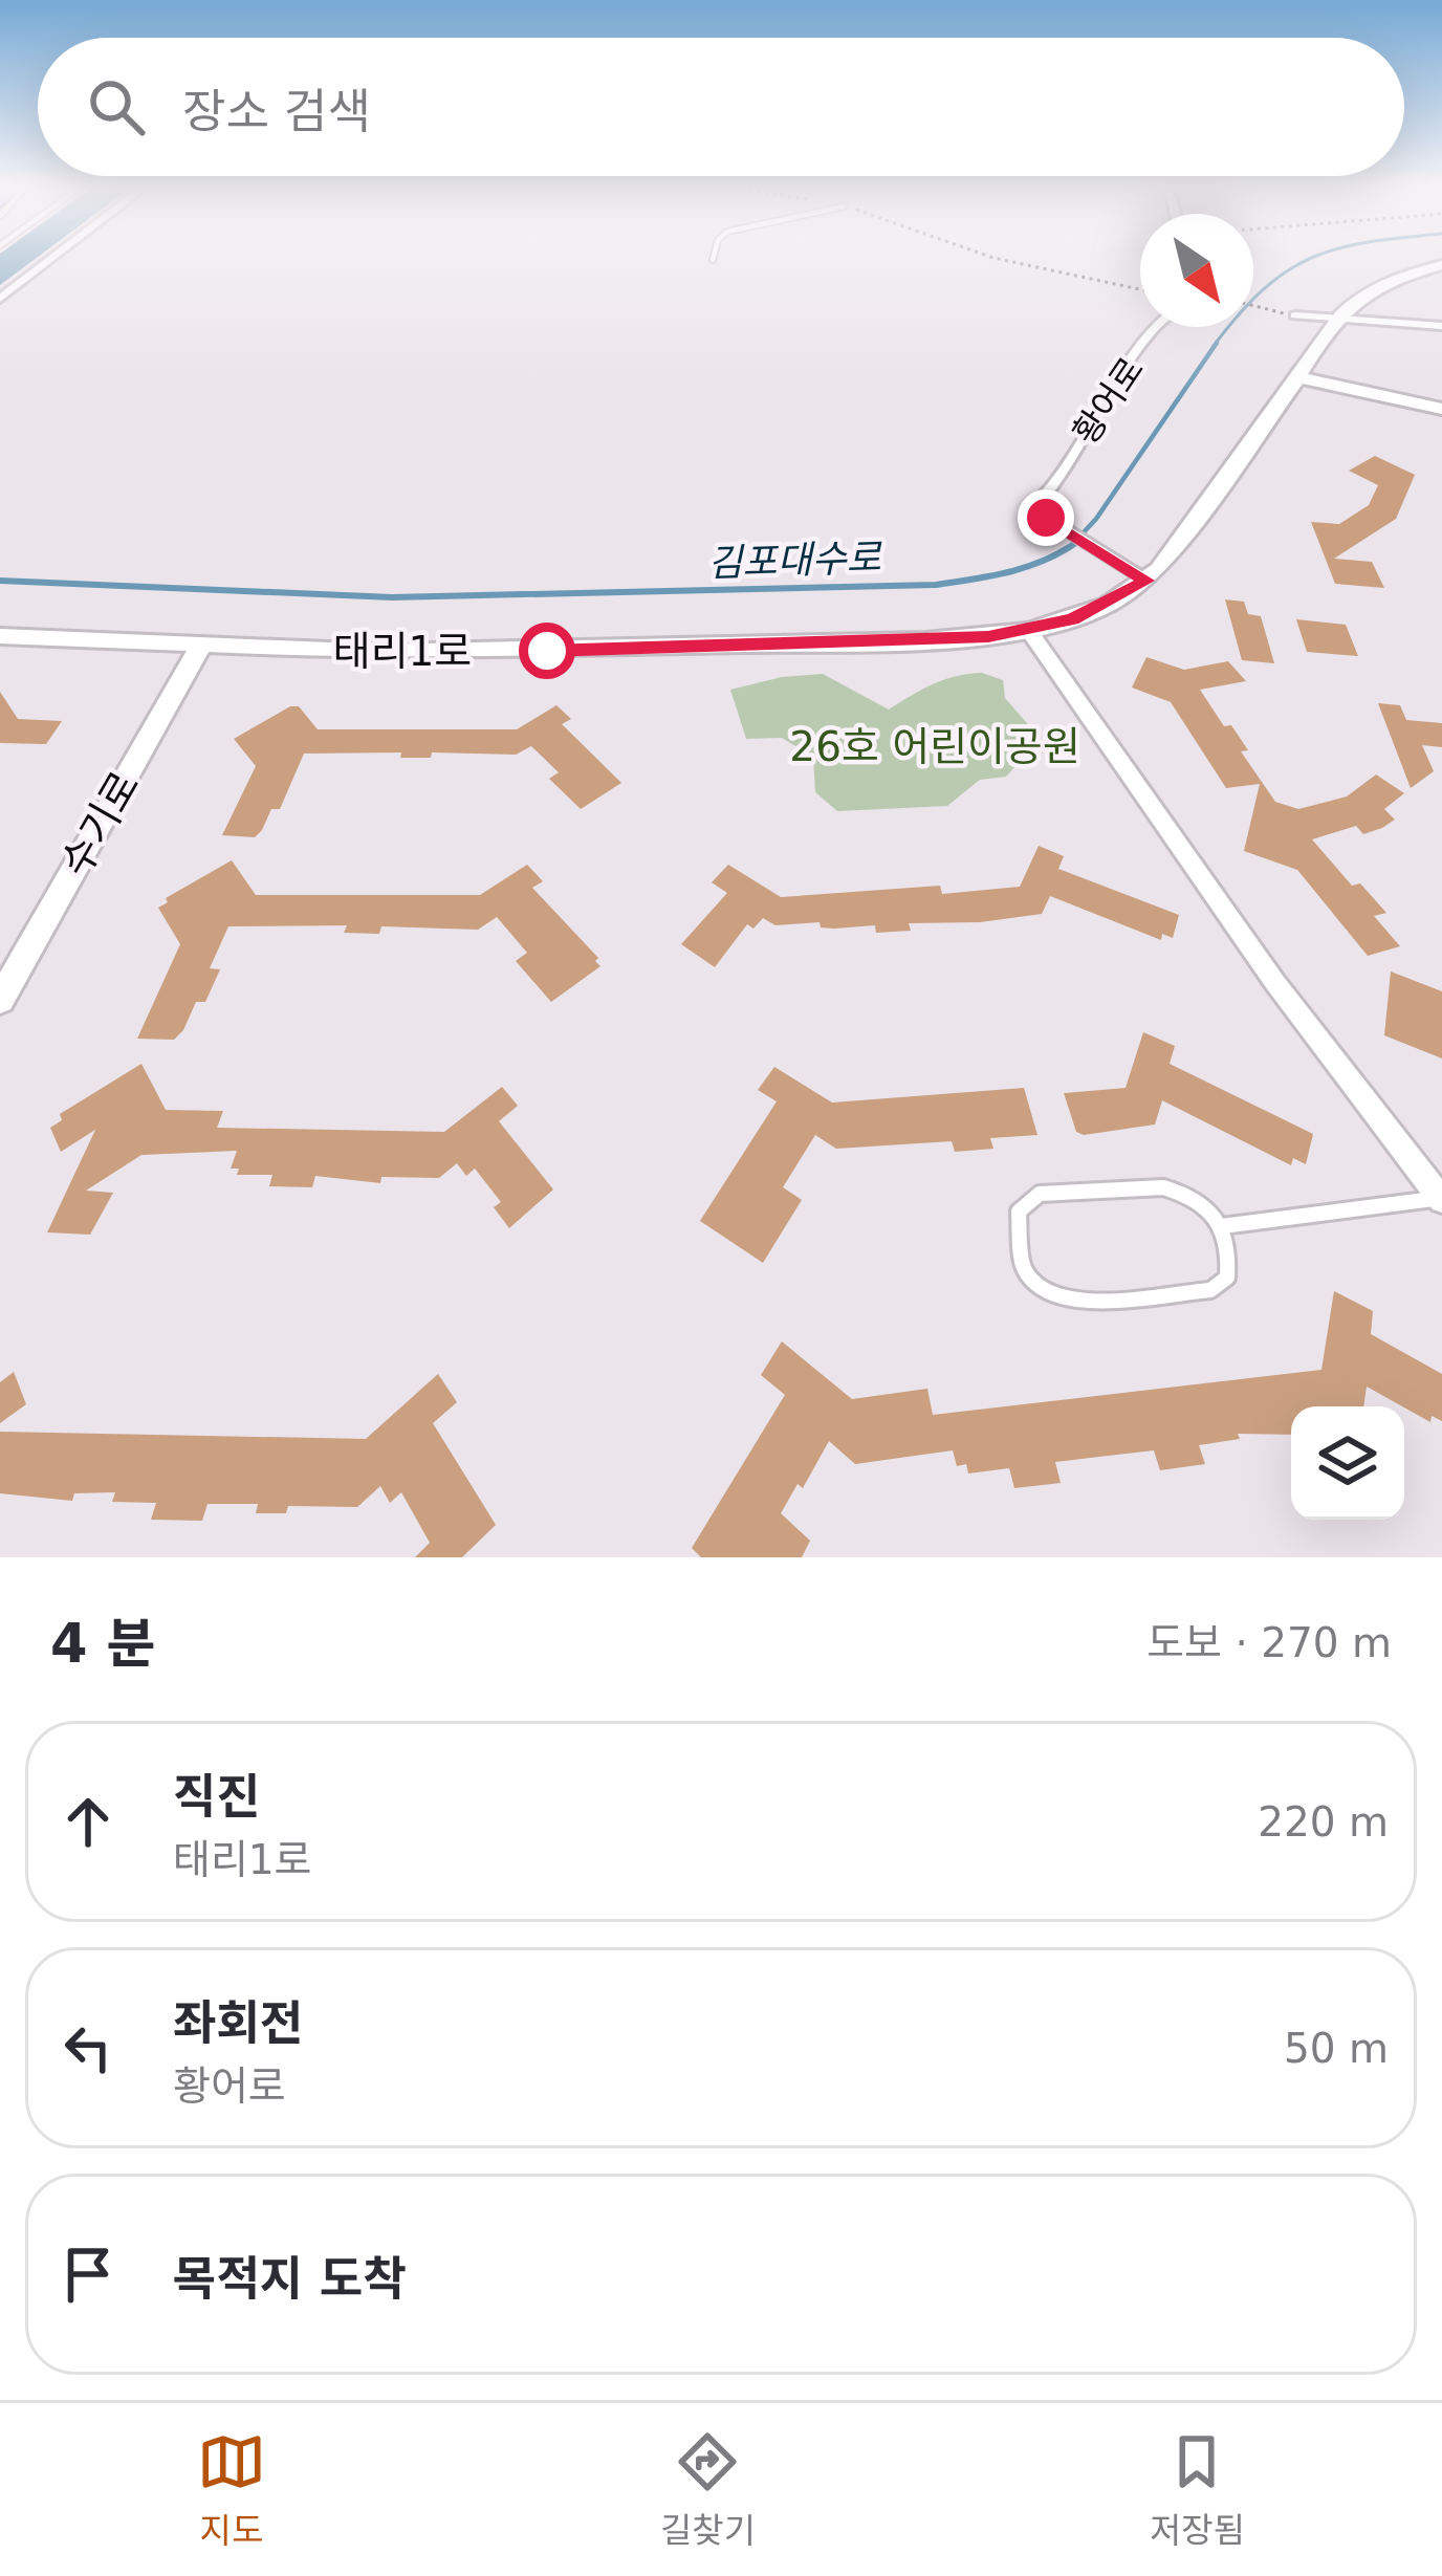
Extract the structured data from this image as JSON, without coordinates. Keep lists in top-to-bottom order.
{
  "streets": {
    "street": ["황어로", "태리1로", "수기로"]
  },
  "crossings": [
    ["황어로", "태리1로"],
    ["태리1로", "수기로"]
  ],
  "water": ["김포대수로"],
  "parks": ["26호 어린이공원"],
  "north": "bottom right",
  "page": {
    "search": "장소 검색",
    "heading": ["4 분", "도보 · 270 m"],
    "list": [
      ["직진", "태리1로", "220 m"],
      ["좌회전", "황어로", "50 m"],
      "목적지 도착"
    ],
    "nav": ["지도", "길찾기", "저장됨"]
  }
}
